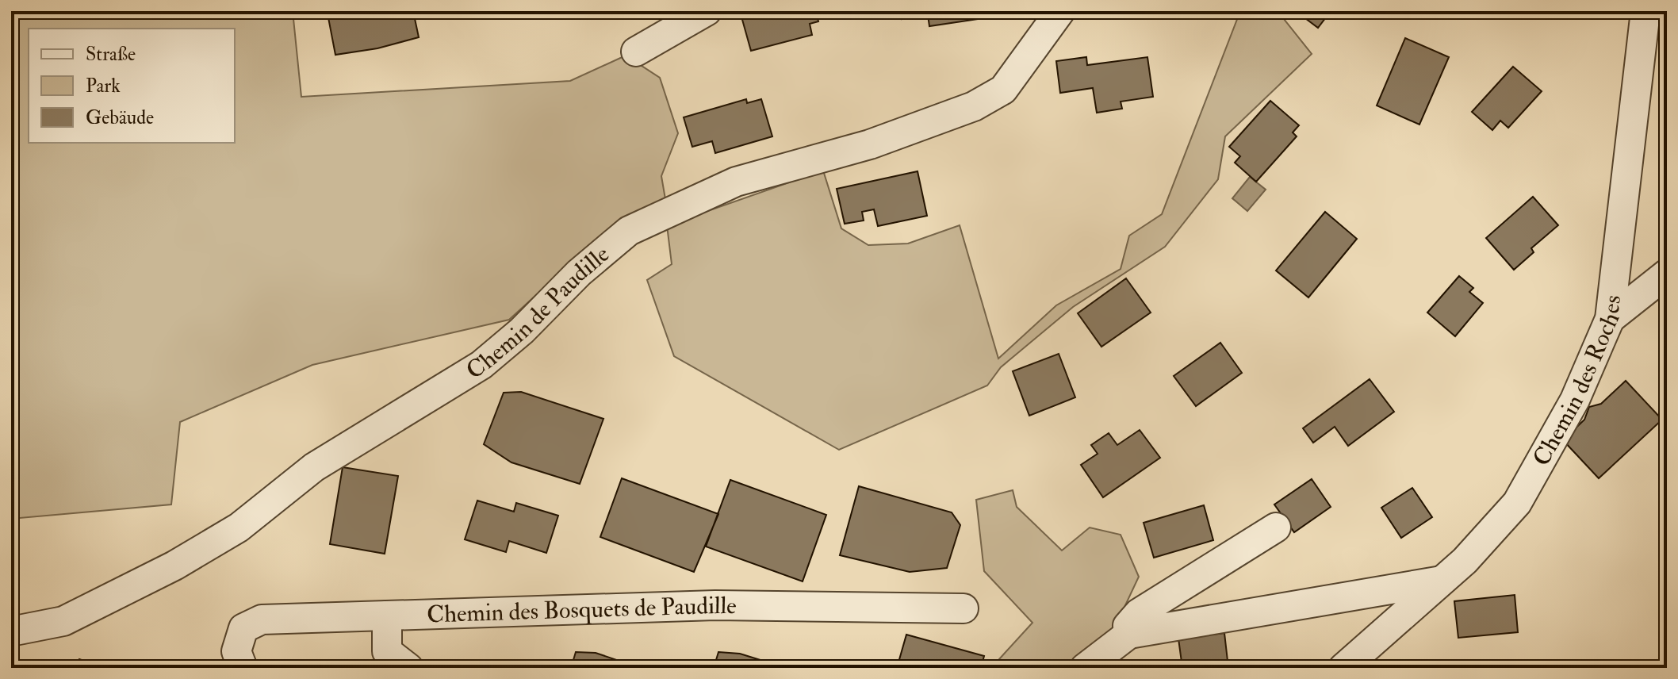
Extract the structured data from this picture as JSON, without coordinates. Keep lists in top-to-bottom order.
{
  "streets": {
    "street": ["Chemin de Paudille", "Chemin des Roches", "Chemin des Bosquets de Paudille"]
  },
  "legend": ["Straße", "Park", "Gebäude"]
}
